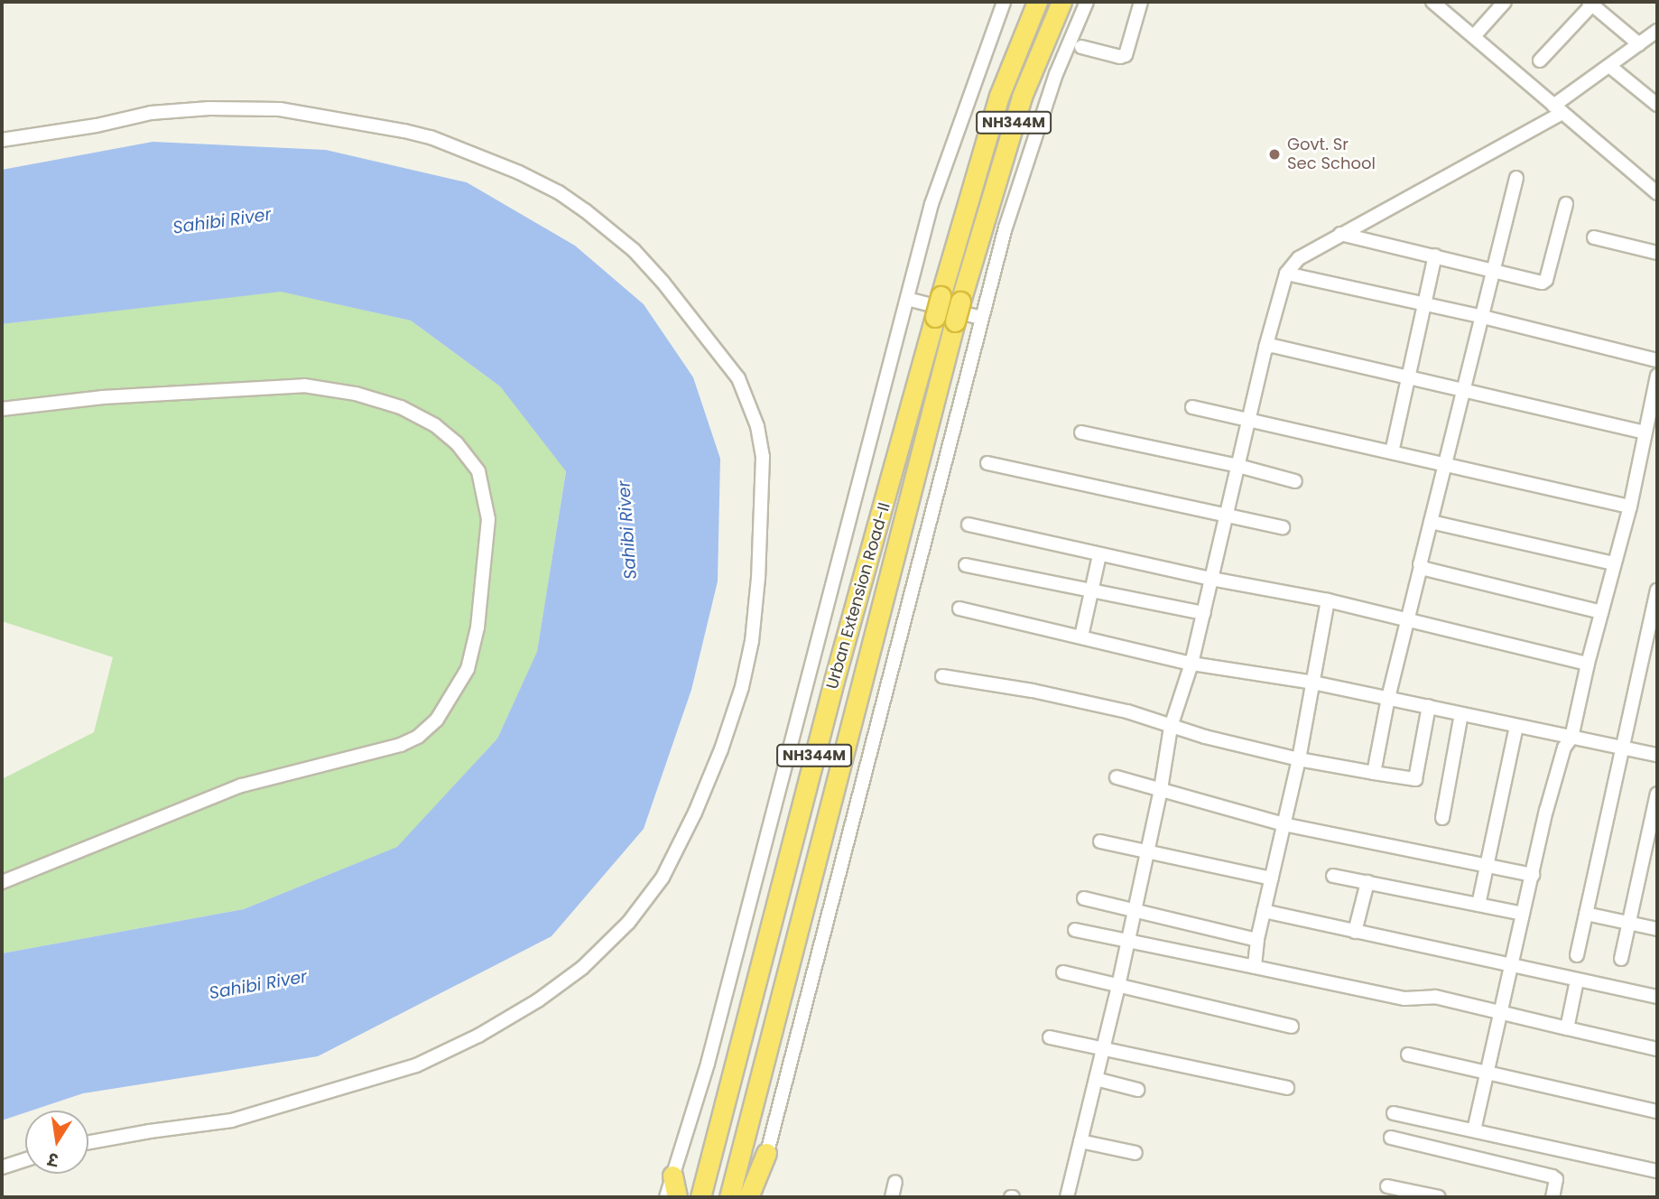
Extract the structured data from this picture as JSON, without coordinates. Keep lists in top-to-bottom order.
{
  "streets": {
    "highway": ["NH344M", "Urban Extension Road-II"]
  },
  "water": ["Sahibi River"],
  "places": ["Govt. Sr Sec School"],
  "north": "bottom"
}
